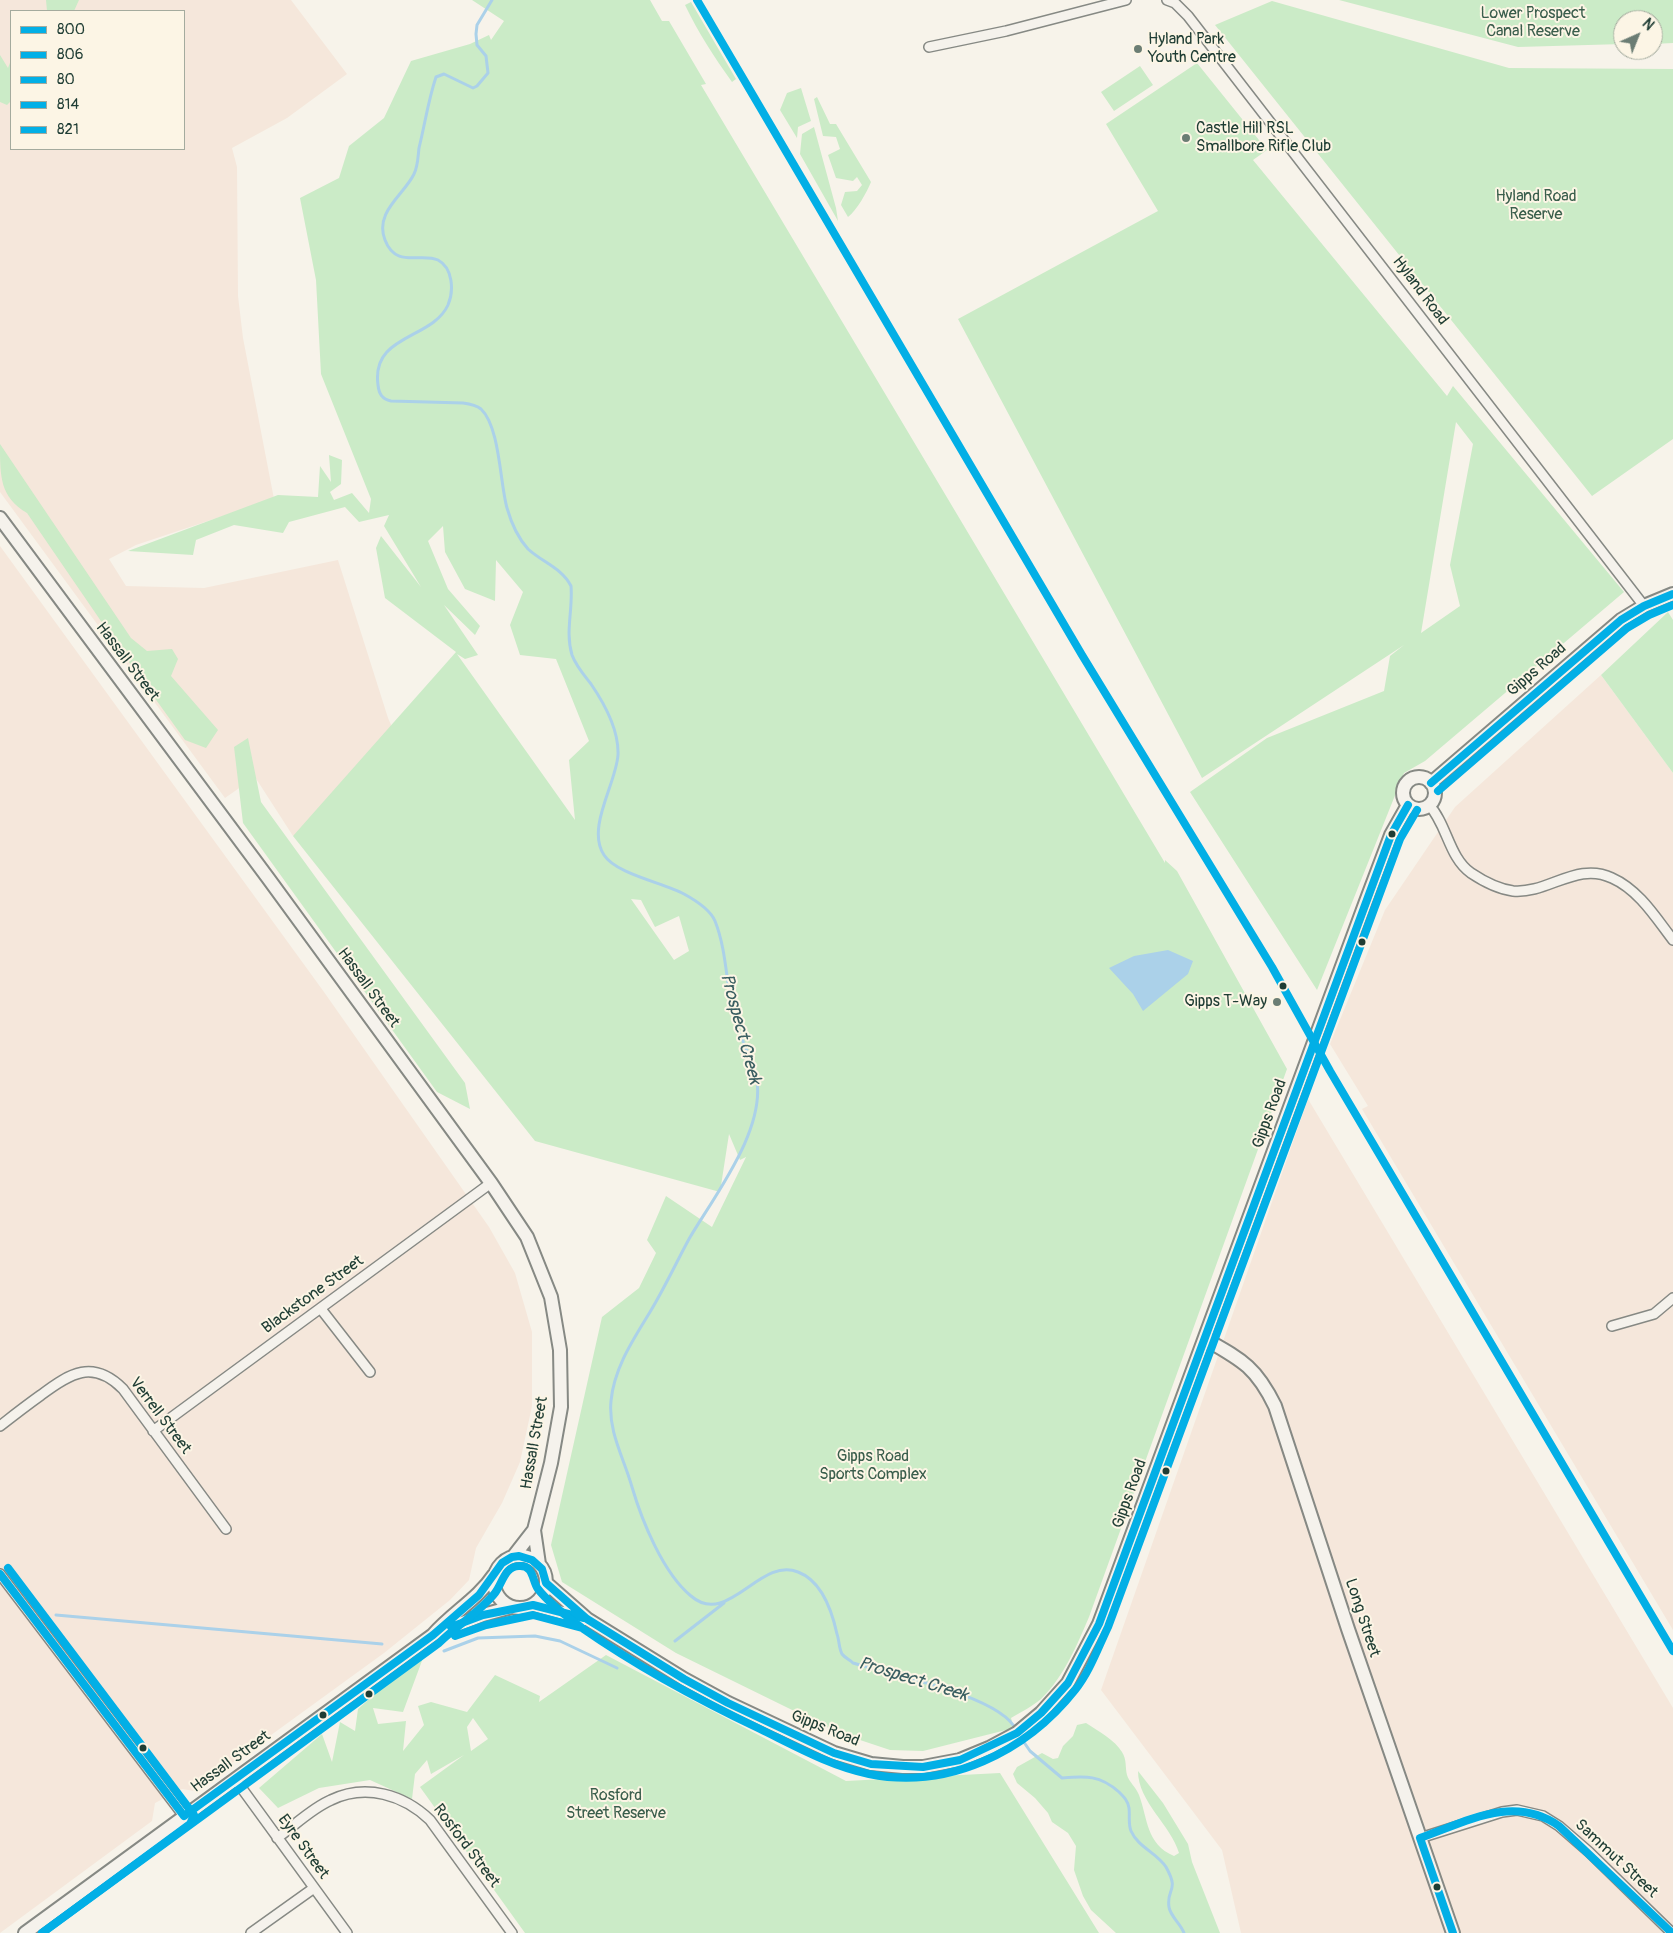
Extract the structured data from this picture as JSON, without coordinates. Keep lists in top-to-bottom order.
{
  "streets": {
    "main road": ["Hassall Street", "Gipps Road", "Long Street"],
    "street": [
      "Hyland Road",
      "Blackstone Street",
      "Verrell Street",
      "Rosford Street",
      "Eyre Street",
      "Sammut Street"
    ]
  },
  "crossings": [
    ["Hyland Road", "Gipps Road"],
    ["Hassall Street", "Gipps Road"],
    ["Hassall Street", "Blackstone Street"],
    ["Hassall Street", "Eyre Street"],
    ["Gipps Road", "Long Street"],
    ["Blackstone Street", "Verrell Street"],
    ["Long Street", "Sammut Street"],
    ["Rosford Street", "Eyre Street"]
  ],
  "water": ["Prospect Creek"],
  "parks": [
    "Lower Prospect Canal Reserve",
    "Hyland Road Reserve",
    "Gipps Road Sports Complex",
    "Rosford Street Reserve"
  ],
  "places": ["Hyland Park Youth Centre", "Castle Hill RSL Smallbore Rifle Club", "Gipps T-Way"],
  "lines": [
    "transit line 80",
    "transit line 800",
    "transit line 806",
    "transit line 814",
    "transit line 821"
  ],
  "legend": [
    "800",
    "806",
    "80",
    "814",
    "821"
  ],
  "north": "top right"
}
